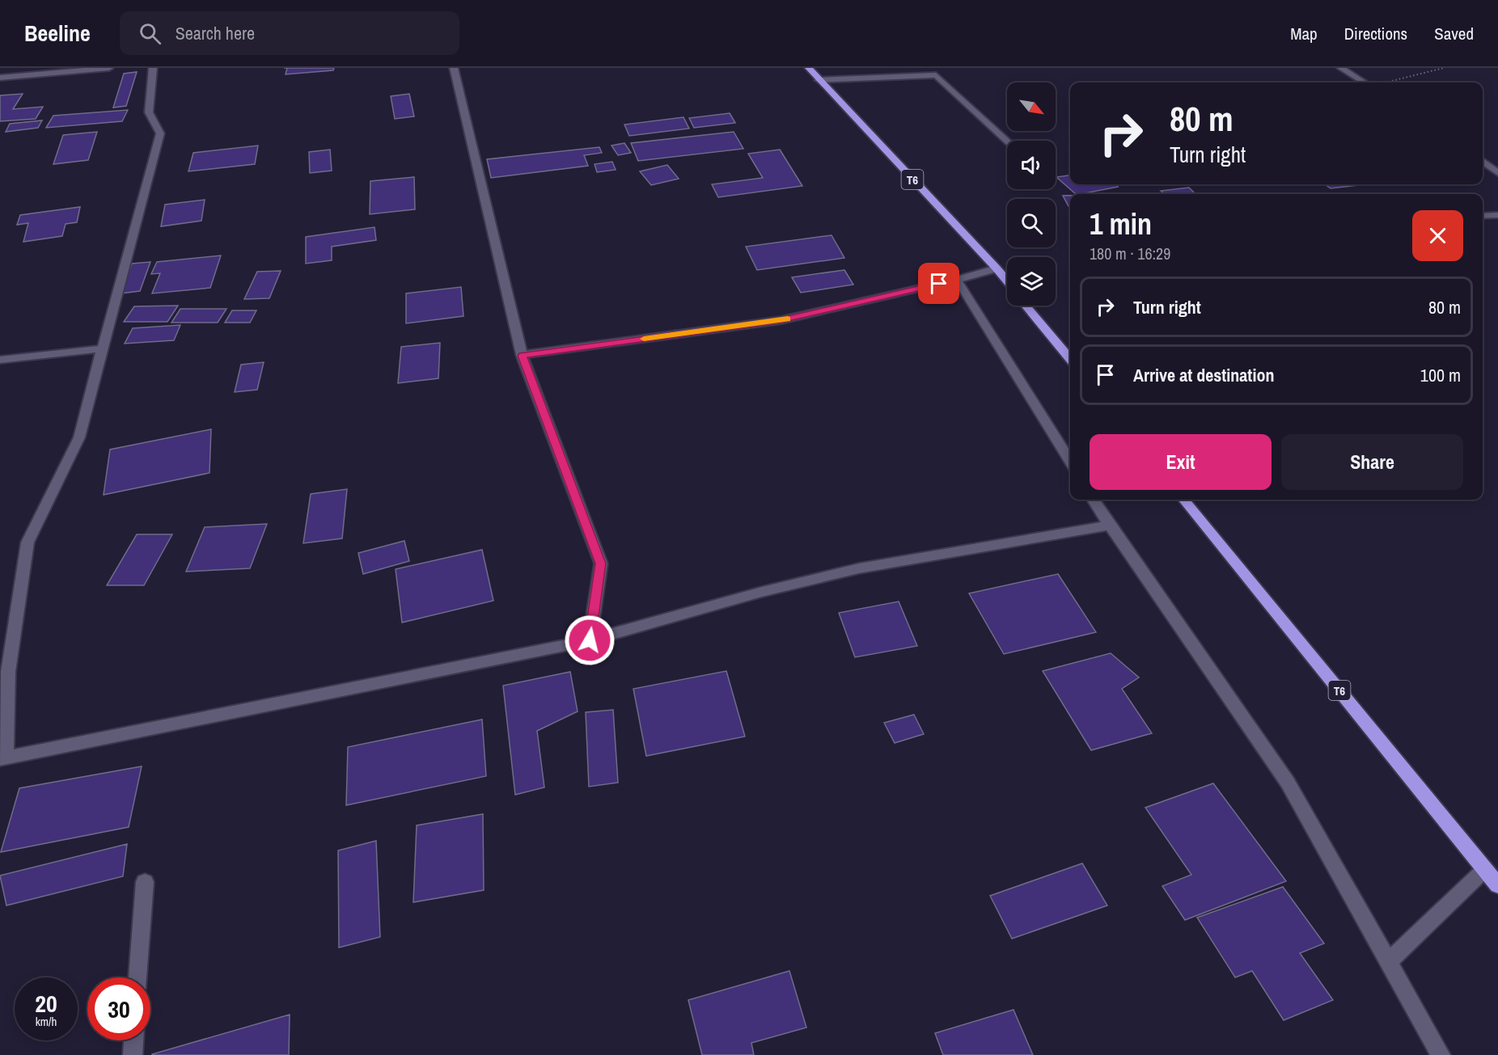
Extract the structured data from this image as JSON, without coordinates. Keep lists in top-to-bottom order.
{
  "streets": {
    "highway": ["T6"]
  },
  "north": "bottom right",
  "page": {
    "header": "Beeline",
    "search": "Search here",
    "nav": ["Map", "Directions", "Saved"],
    "turn": ["80 m", "Turn right"],
    "heading": ["1 min", "180 m · 16:29"],
    "list": [
      {
        "name": "Turn right",
        "value": "80 m"
      },
      {
        "name": "Arrive at destination",
        "value": "100 m"
      }
    ],
    "buttons": ["Exit", "Share"],
    "speed": "20 km/h",
    "limit": "30"
  }
}
